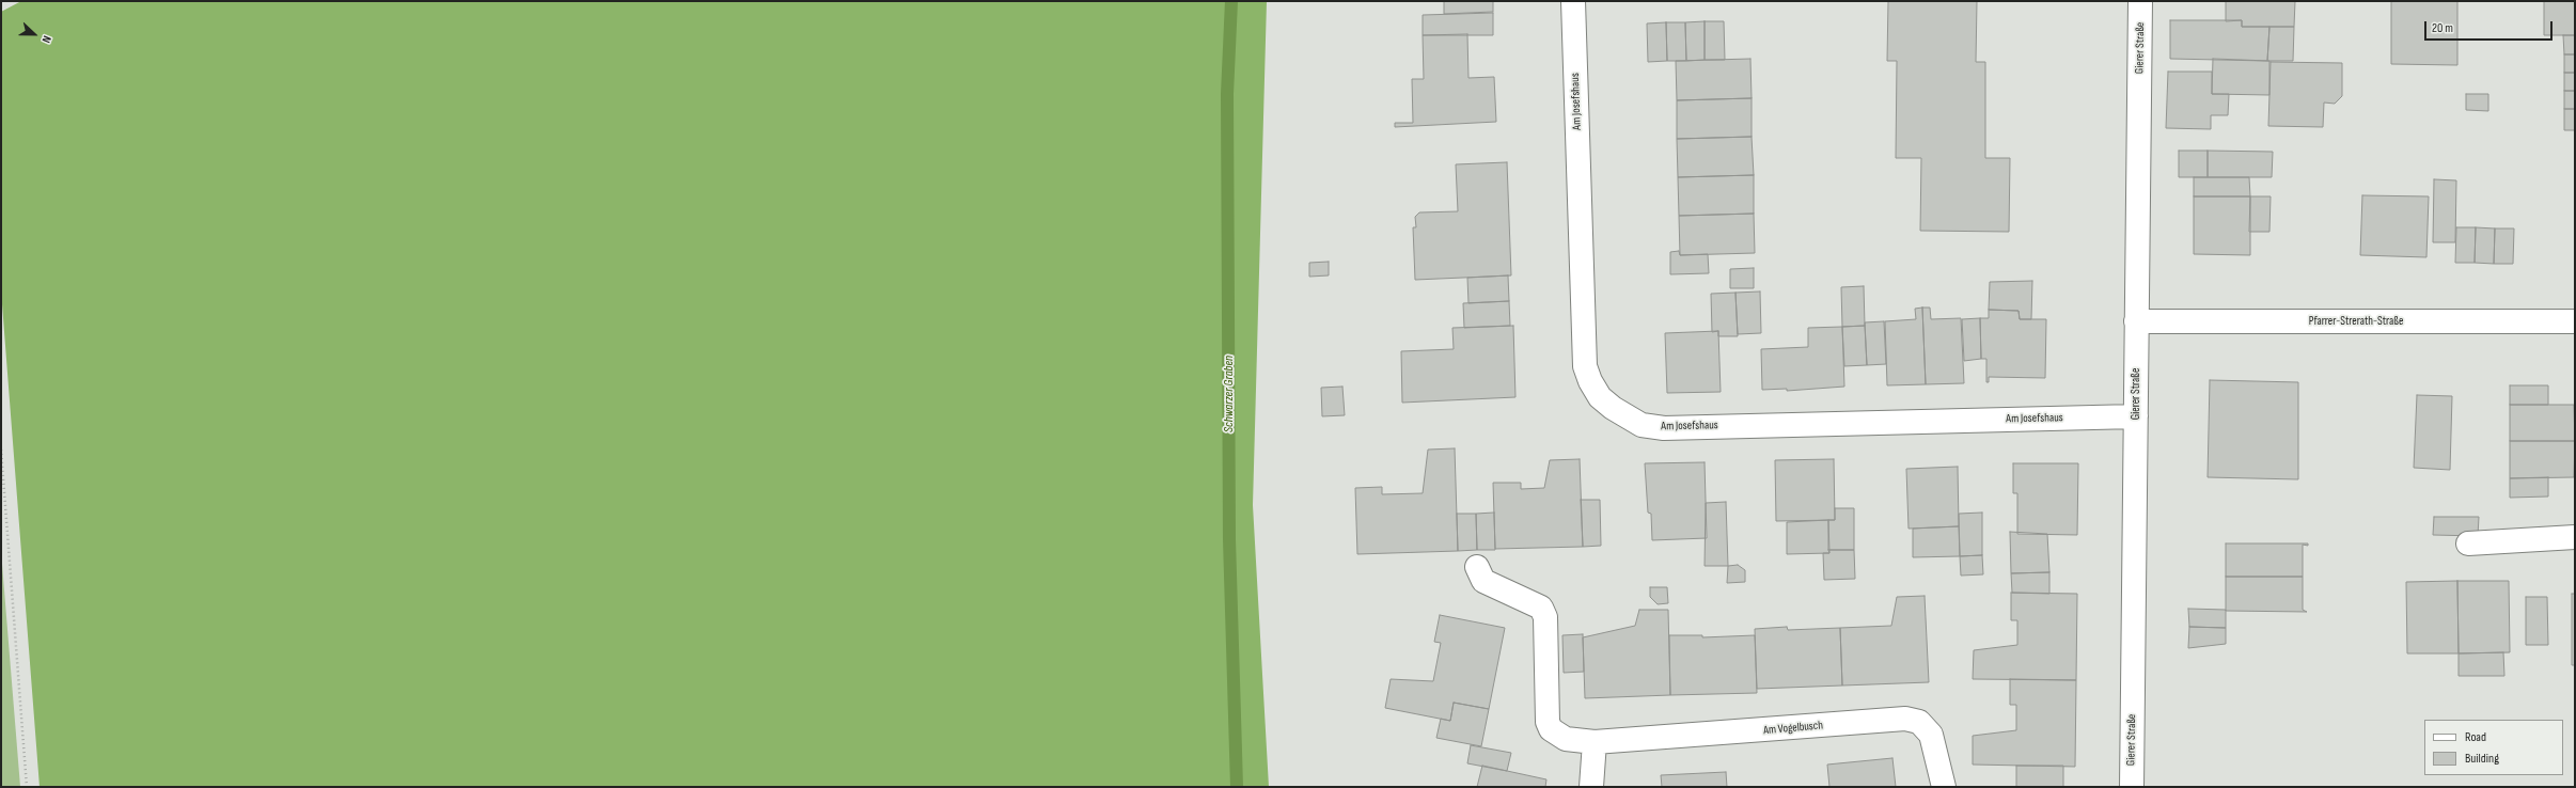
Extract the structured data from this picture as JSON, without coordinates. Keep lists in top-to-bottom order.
{
  "streets": {
    "street": [
      "Gierer Straße",
      "Am Josefshaus",
      "Pfarrer-Strerath-Straße",
      "Am Vogelbusch"
    ]
  },
  "crossings": [
    ["Gierer Straße", "Am Josefshaus"],
    ["Gierer Straße", "Pfarrer-Strerath-Straße"]
  ],
  "water": ["Schwarzer Graben"],
  "legend": ["Road", "Building"],
  "scale_bar": "20 m",
  "north": "right"
}
